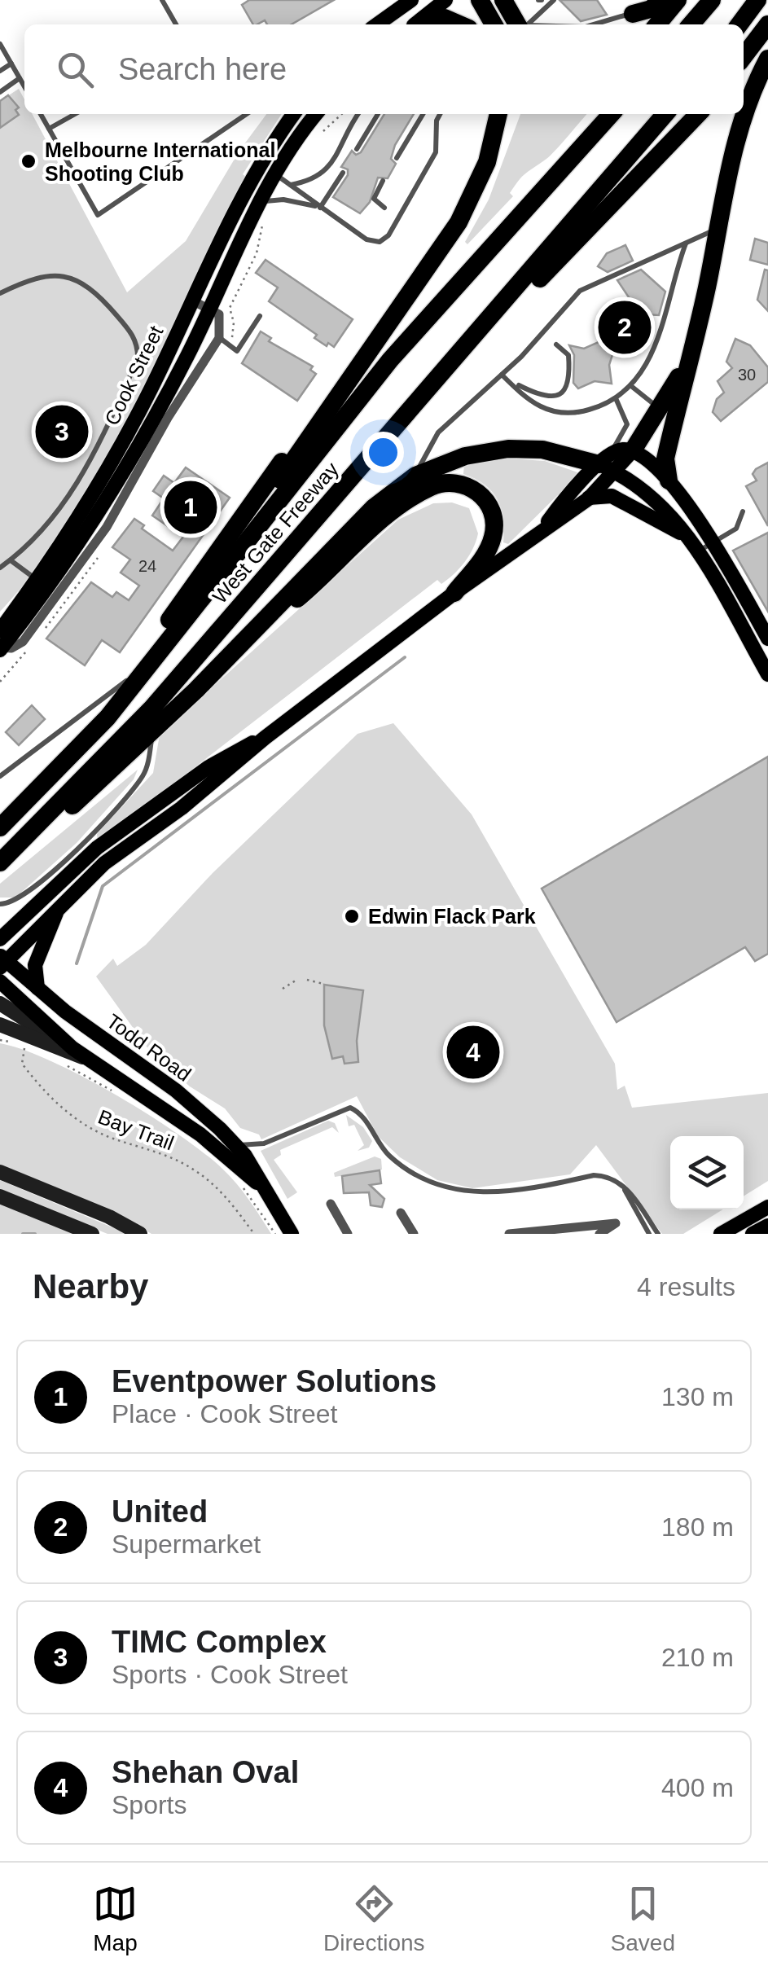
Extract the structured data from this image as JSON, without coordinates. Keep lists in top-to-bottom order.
{
  "streets": {
    "highway": ["West Gate Freeway"],
    "main road": ["Cook Street", "Todd Road"],
    "path": ["Bay Trail"]
  },
  "places": ["Melbourne International Shooting Club", "Edwin Flack Park"],
  "house_numbers": ["30", "24"],
  "page": {
    "search": "Search here",
    "pins": [
      "2",
      "3",
      "1",
      "4"
    ],
    "heading": ["Nearby", "4 results"],
    "list": [
      {
        "mark": "1",
        "name": "Eventpower Solutions",
        "note": "Place · Cook Street",
        "value": "130 m"
      },
      {
        "mark": "2",
        "name": "United",
        "note": "Supermarket",
        "value": "180 m"
      },
      {
        "mark": "3",
        "name": "TIMC Complex",
        "note": "Sports · Cook Street",
        "value": "210 m"
      },
      {
        "mark": "4",
        "name": "Shehan Oval",
        "note": "Sports",
        "value": "400 m"
      }
    ],
    "nav": ["Map", "Directions", "Saved"]
  }
}
